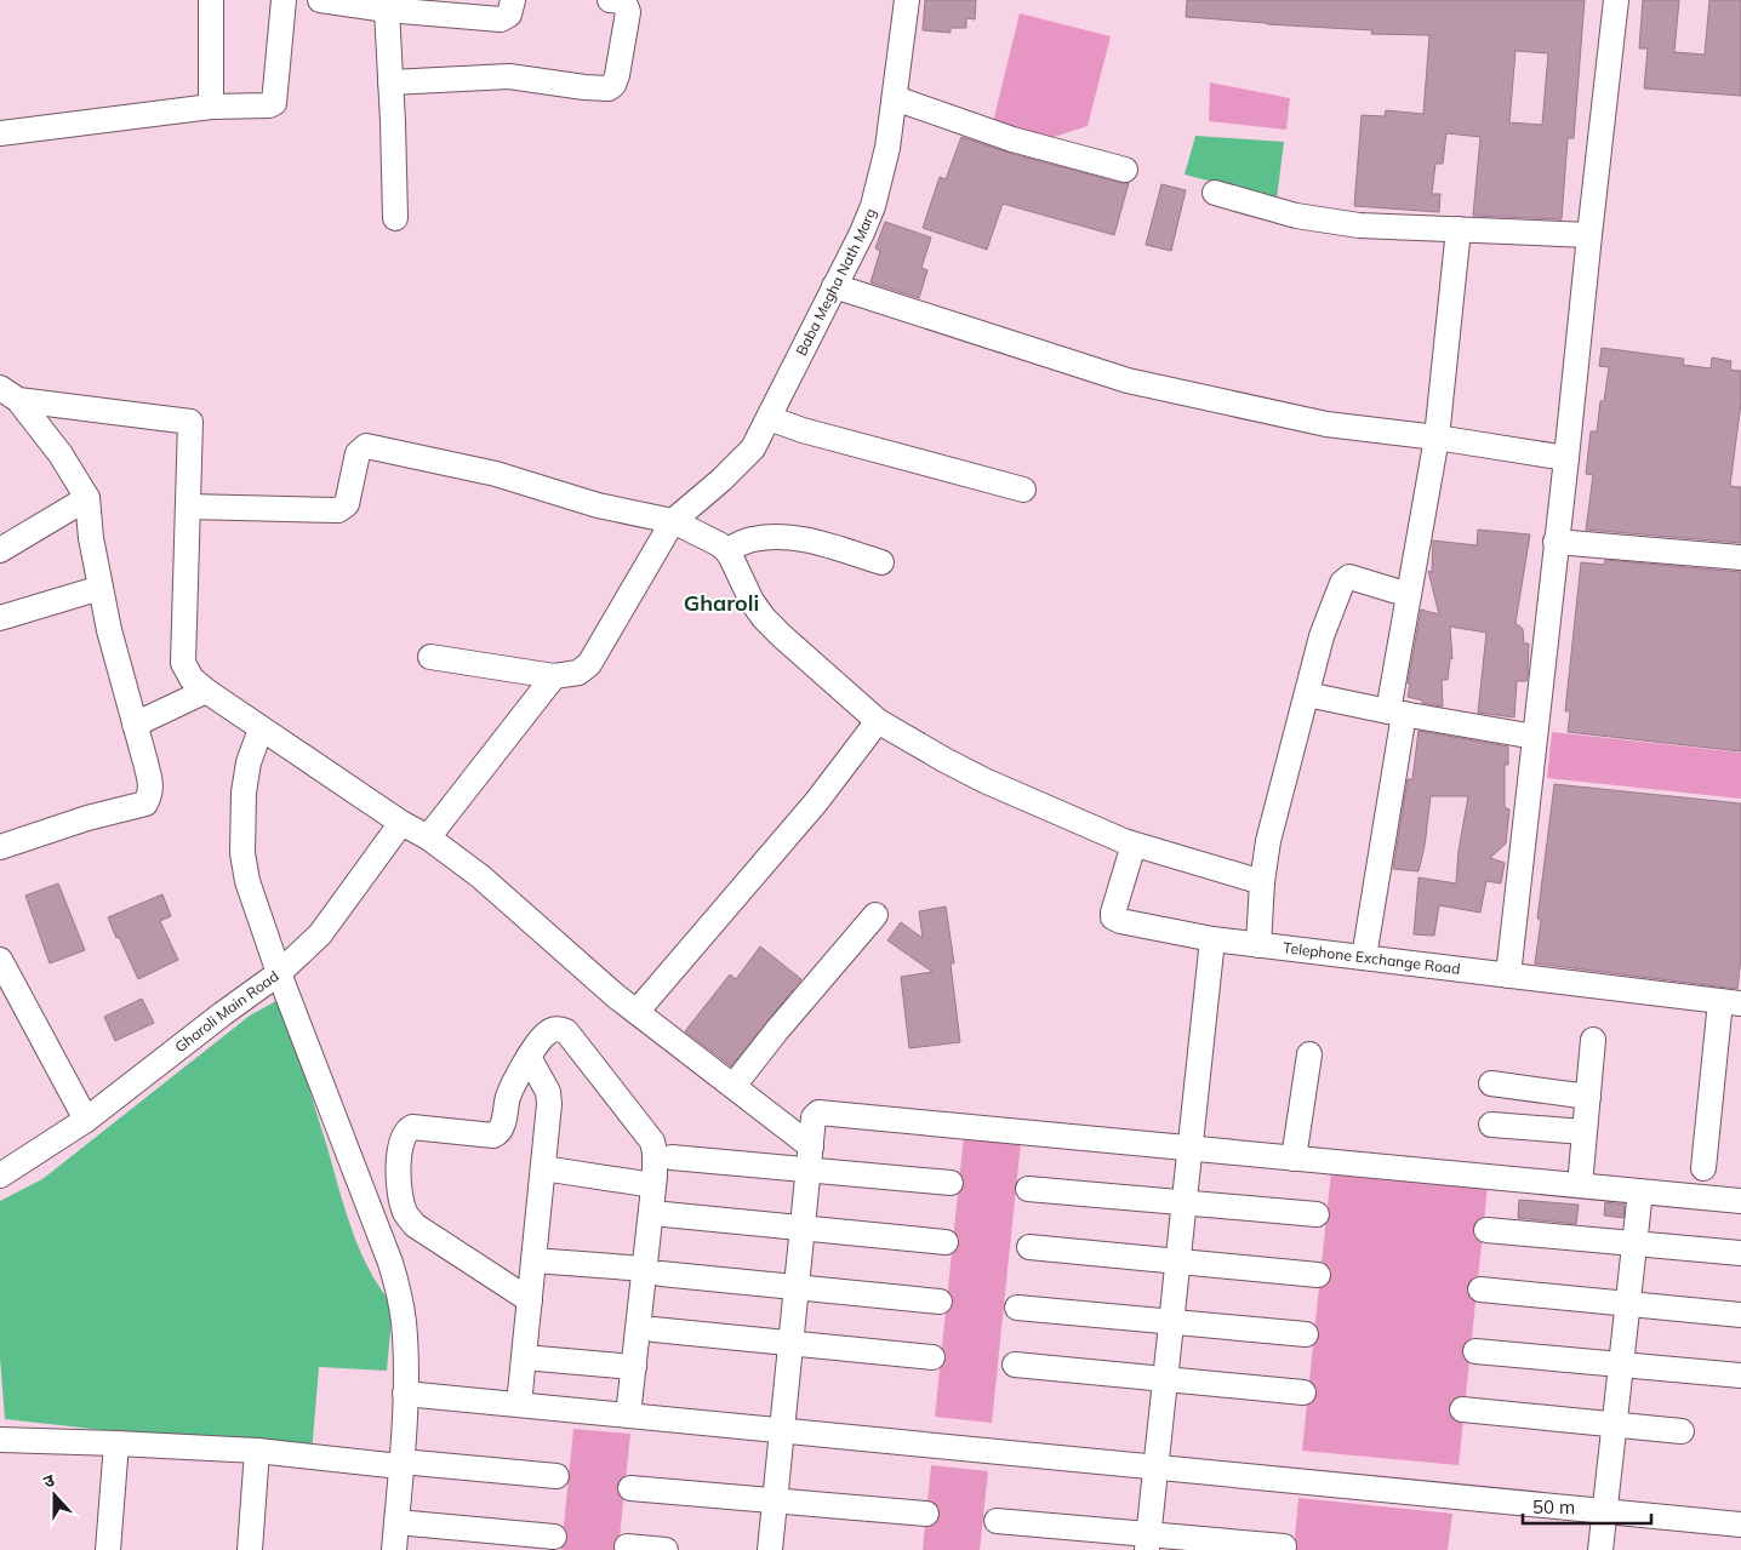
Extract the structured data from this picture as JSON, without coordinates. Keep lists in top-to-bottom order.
{
  "streets": {
    "street": ["Baba Megha Nath Marg", "Telephone Exchange Road", "Gharoli Main Road"]
  },
  "districts": ["Gharoli"],
  "scale_bar": "50 m",
  "north": "top"
}
